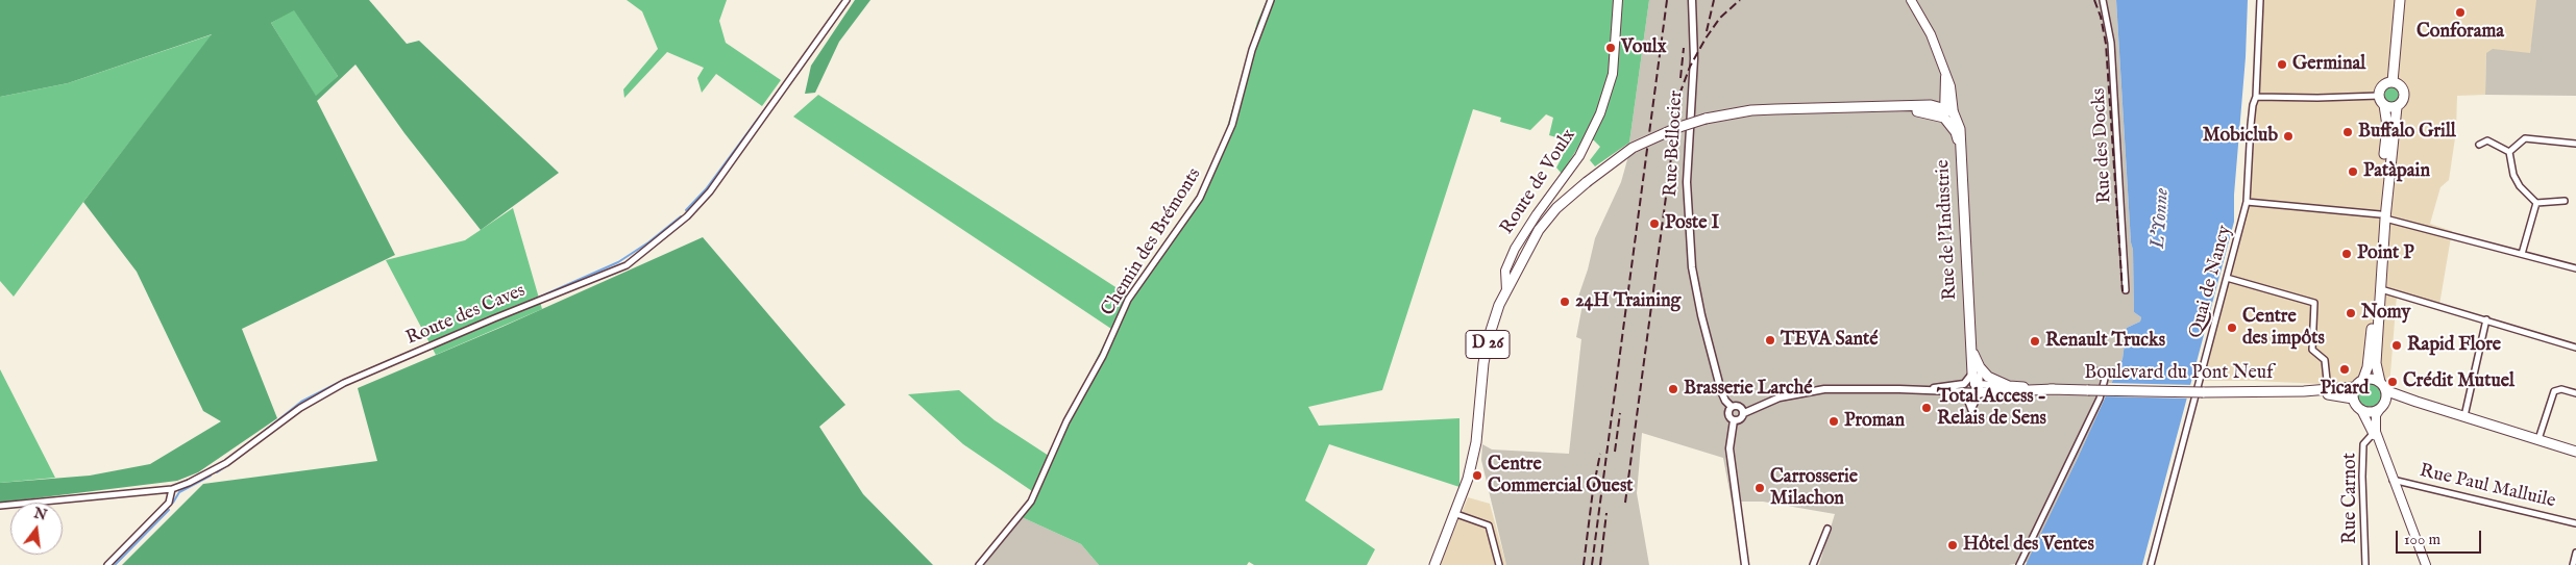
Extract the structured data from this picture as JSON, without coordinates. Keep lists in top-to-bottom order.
{
  "streets": {
    "main road": [
      "Route de Voulx",
      "Rue de l'Industrie",
      "D 26",
      "Boulevard du Pont Neuf"
    ],
    "street": [
      "Rue Bellocier",
      "Rue des Docks",
      "Chemin des Brémonts",
      "Quai de Nancy",
      "Route des Caves",
      "Rue Paul Malluile",
      "Rue Carnot"
    ]
  },
  "crossings": [
    ["Rue Bellocier", "Boulevard du Pont Neuf"],
    ["Route de Voulx", "D 26"],
    ["Rue de l'Industrie", "Boulevard du Pont Neuf"]
  ],
  "water": ["L'Yonne"],
  "places": [
    "Conforama",
    "Voulx",
    "Germinal",
    "Buffalo Grill",
    "Mobiclub",
    "Patàpain",
    "Poste I",
    "Point P",
    "24H Training",
    "Nomy",
    "Centre des impôts",
    "TEVA Santé",
    "Renault Trucks",
    "Rapid Flore",
    "Picard",
    "Crédit Mutuel",
    "Brasserie Larché",
    "Total Access - Relais de Sens",
    "Proman",
    "Centre Commercial Ouest",
    "Carrosserie Milachon",
    "Hôtel des Ventes"
  ],
  "scale_bar": "100 m",
  "north": "top"
}
